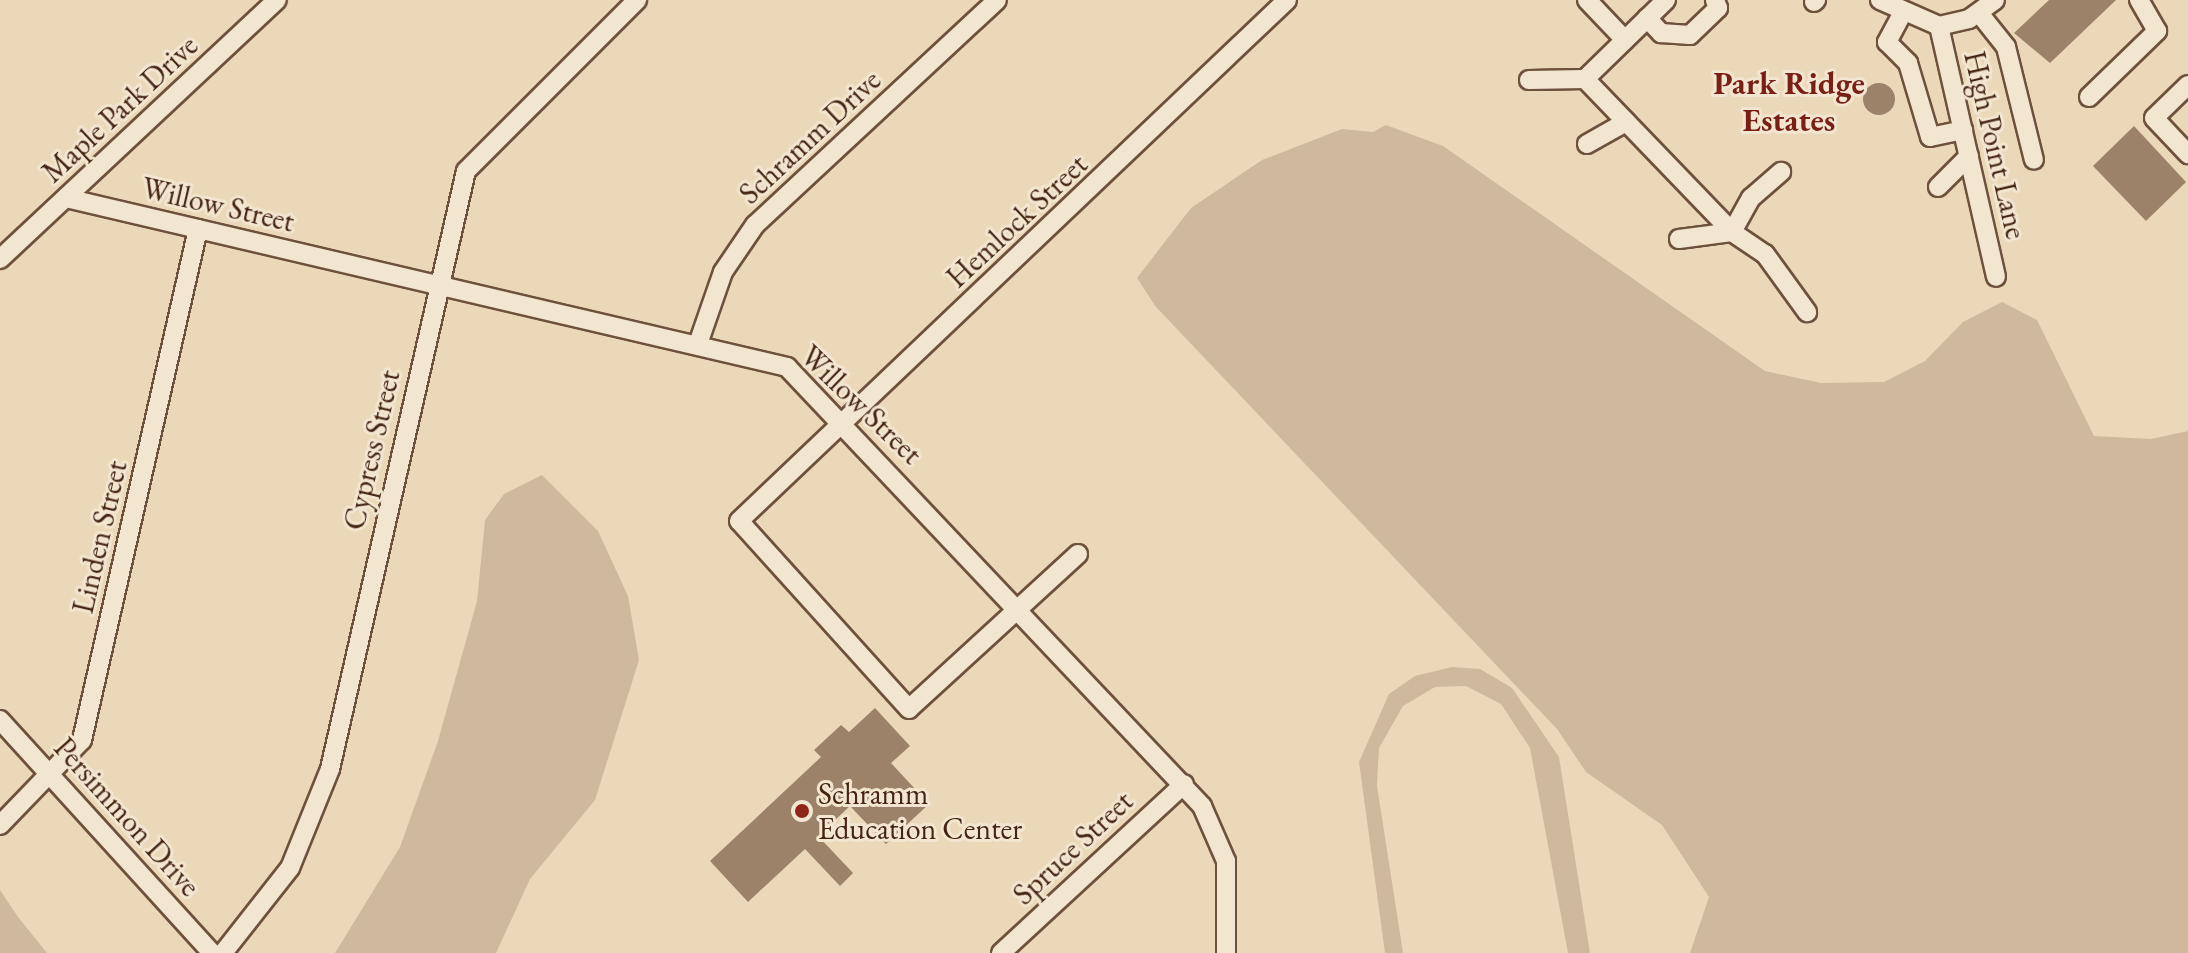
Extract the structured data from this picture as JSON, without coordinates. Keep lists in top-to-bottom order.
{
  "streets": {
    "street": [
      "Maple Park Drive",
      "Schramm Drive",
      "High Point Lane",
      "Willow Street",
      "Hemlock Street",
      "Cypress Street",
      "Linden Street",
      "Persimmon Drive",
      "Spruce Street"
    ]
  },
  "crossings": [
    ["Maple Park Drive", "Willow Street"],
    ["Schramm Drive", "Willow Street"],
    ["Willow Street", "Hemlock Street"],
    ["Willow Street", "Cypress Street"],
    ["Willow Street", "Linden Street"],
    ["Willow Street", "Spruce Street"],
    ["Linden Street", "Persimmon Drive"]
  ],
  "districts": ["Park Ridge Estates"],
  "places": ["Schramm Education Center"]
}
